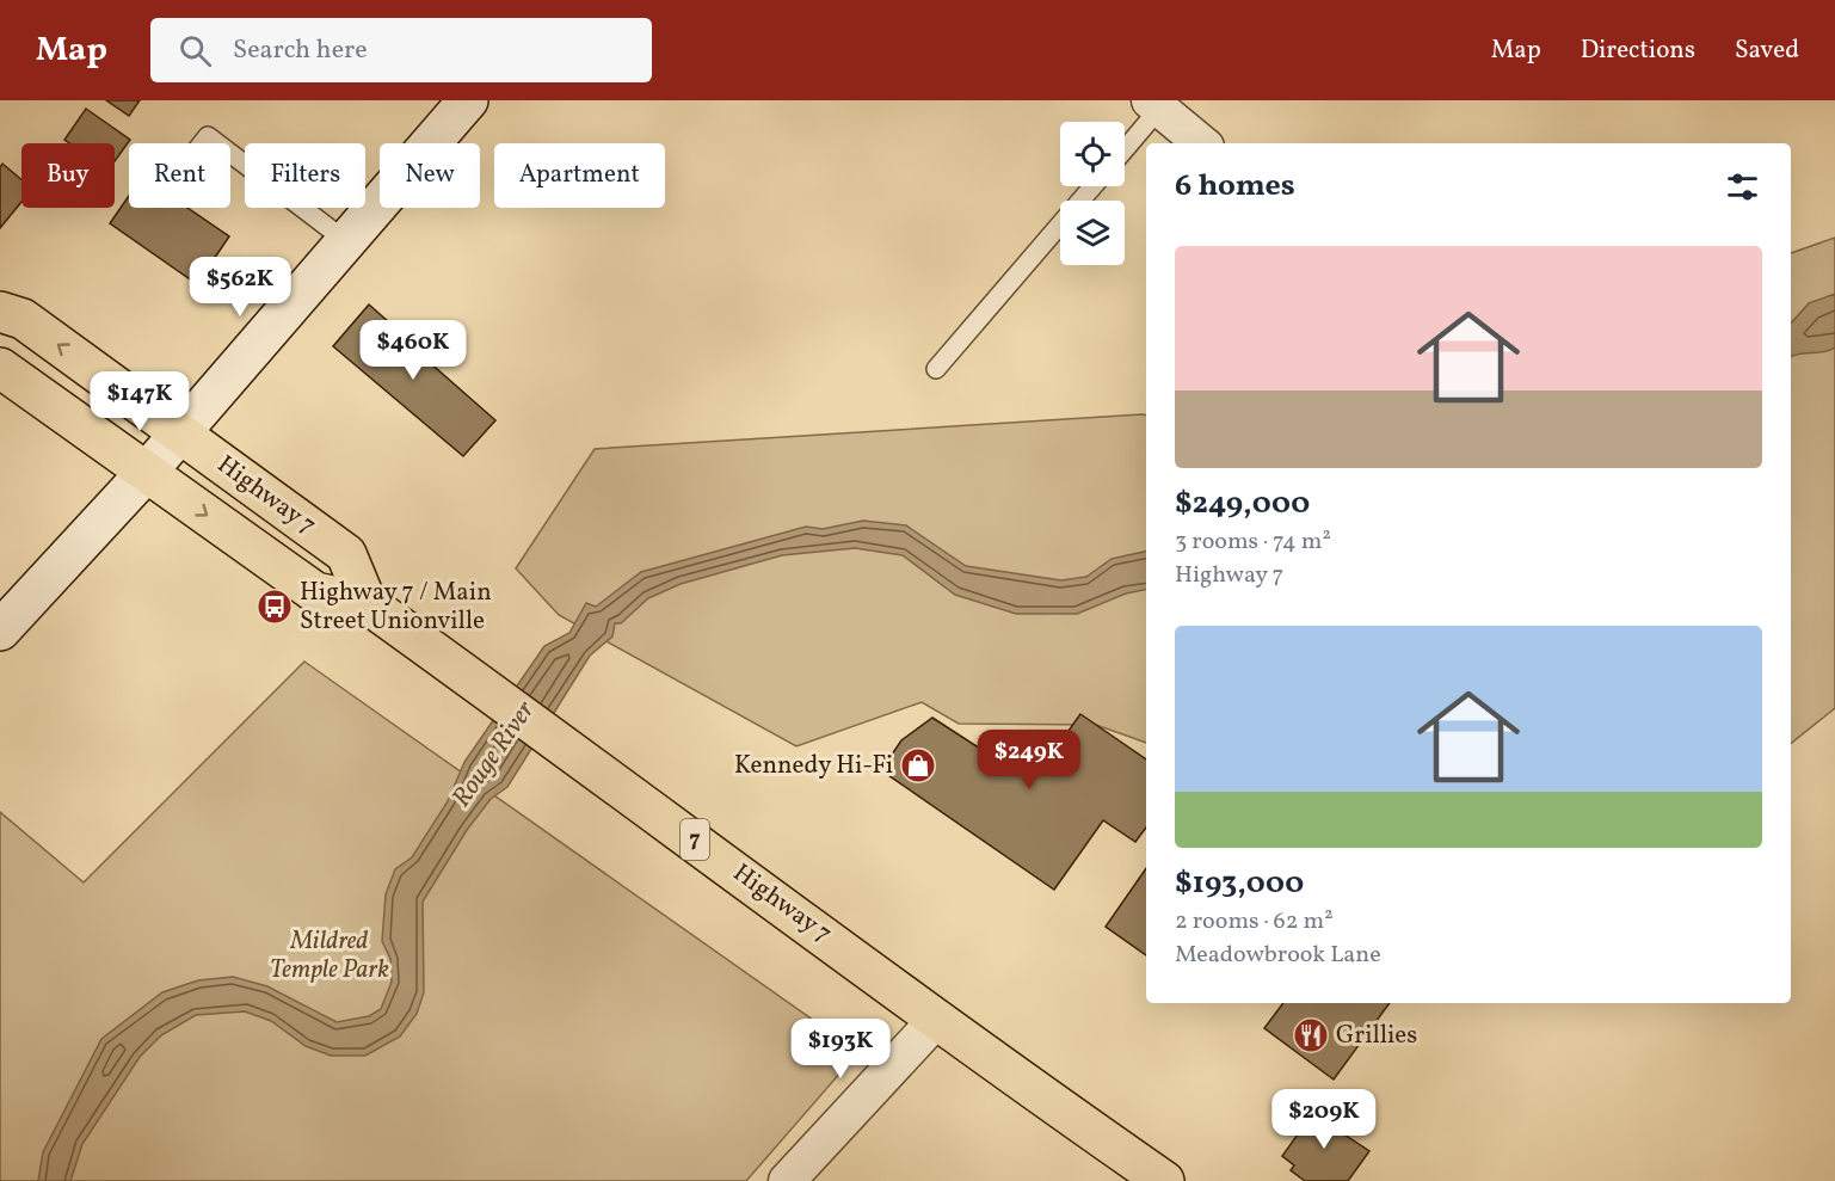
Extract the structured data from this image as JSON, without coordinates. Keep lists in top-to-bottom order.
{
  "streets": {
    "main road": ["Highway 7", "7"]
  },
  "water": ["Rouge River"],
  "parks": ["Mildred Temple Park"],
  "places": {
    "bus stop": ["Highway 7 / Main Street Unionville"],
    "shop": ["Kennedy Hi-Fi"],
    "restaurant": ["Grillies"]
  },
  "page": {
    "header": "Map",
    "search": "Search here",
    "nav": ["Map", "Directions", "Saved"],
    "chip": [
      "Buy",
      "Rent",
      "Filters",
      "New",
      "Apartment"
    ],
    "heading": "6 homes",
    "list": [
      {
        "name": "$249,000",
        "note": "3 rooms · 74 m² · Highway 7"
      },
      {
        "name": "$193,000",
        "note": "2 rooms · 62 m² · Meadowbrook Lane"
      }
    ],
    "price": [
      "$562K",
      "$460K",
      "$147K",
      "$249K",
      "$193K",
      "$209K"
    ]
  }
}
